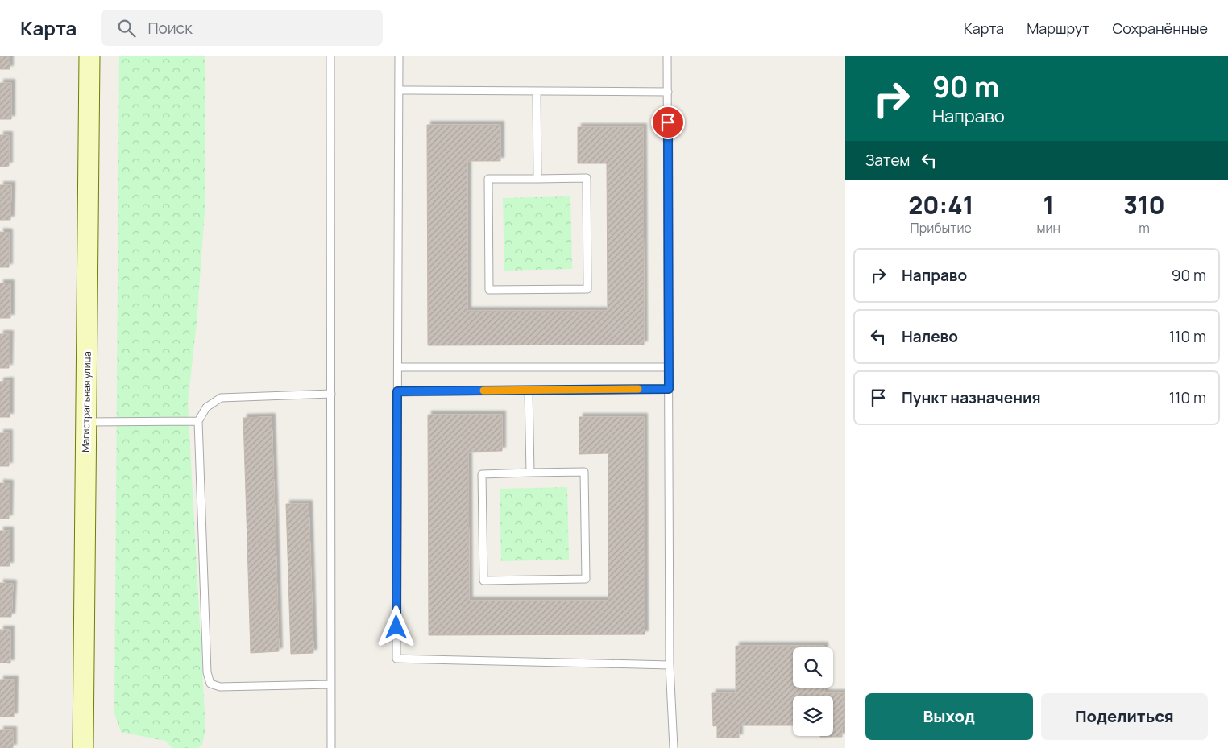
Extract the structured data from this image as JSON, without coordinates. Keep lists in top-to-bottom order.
{
  "streets": {
    "main road": ["Магистральная улица"]
  },
  "page": {
    "header": "Карта",
    "search": "Поиск",
    "nav": ["Карта", "Маршрут", "Сохранённые"],
    "turn": ["90 m", "Направо"],
    "then": "Затем",
    "eta": [
      "20:41",
      "Прибытие",
      "1",
      "мин",
      "310",
      "m"
    ],
    "list": [
      {
        "name": "Направо",
        "value": "90 m"
      },
      {
        "name": "Налево",
        "value": "110 m"
      },
      {
        "name": "Пункт назначения",
        "value": "110 m"
      }
    ],
    "buttons": ["Выход", "Поделиться"]
  }
}
